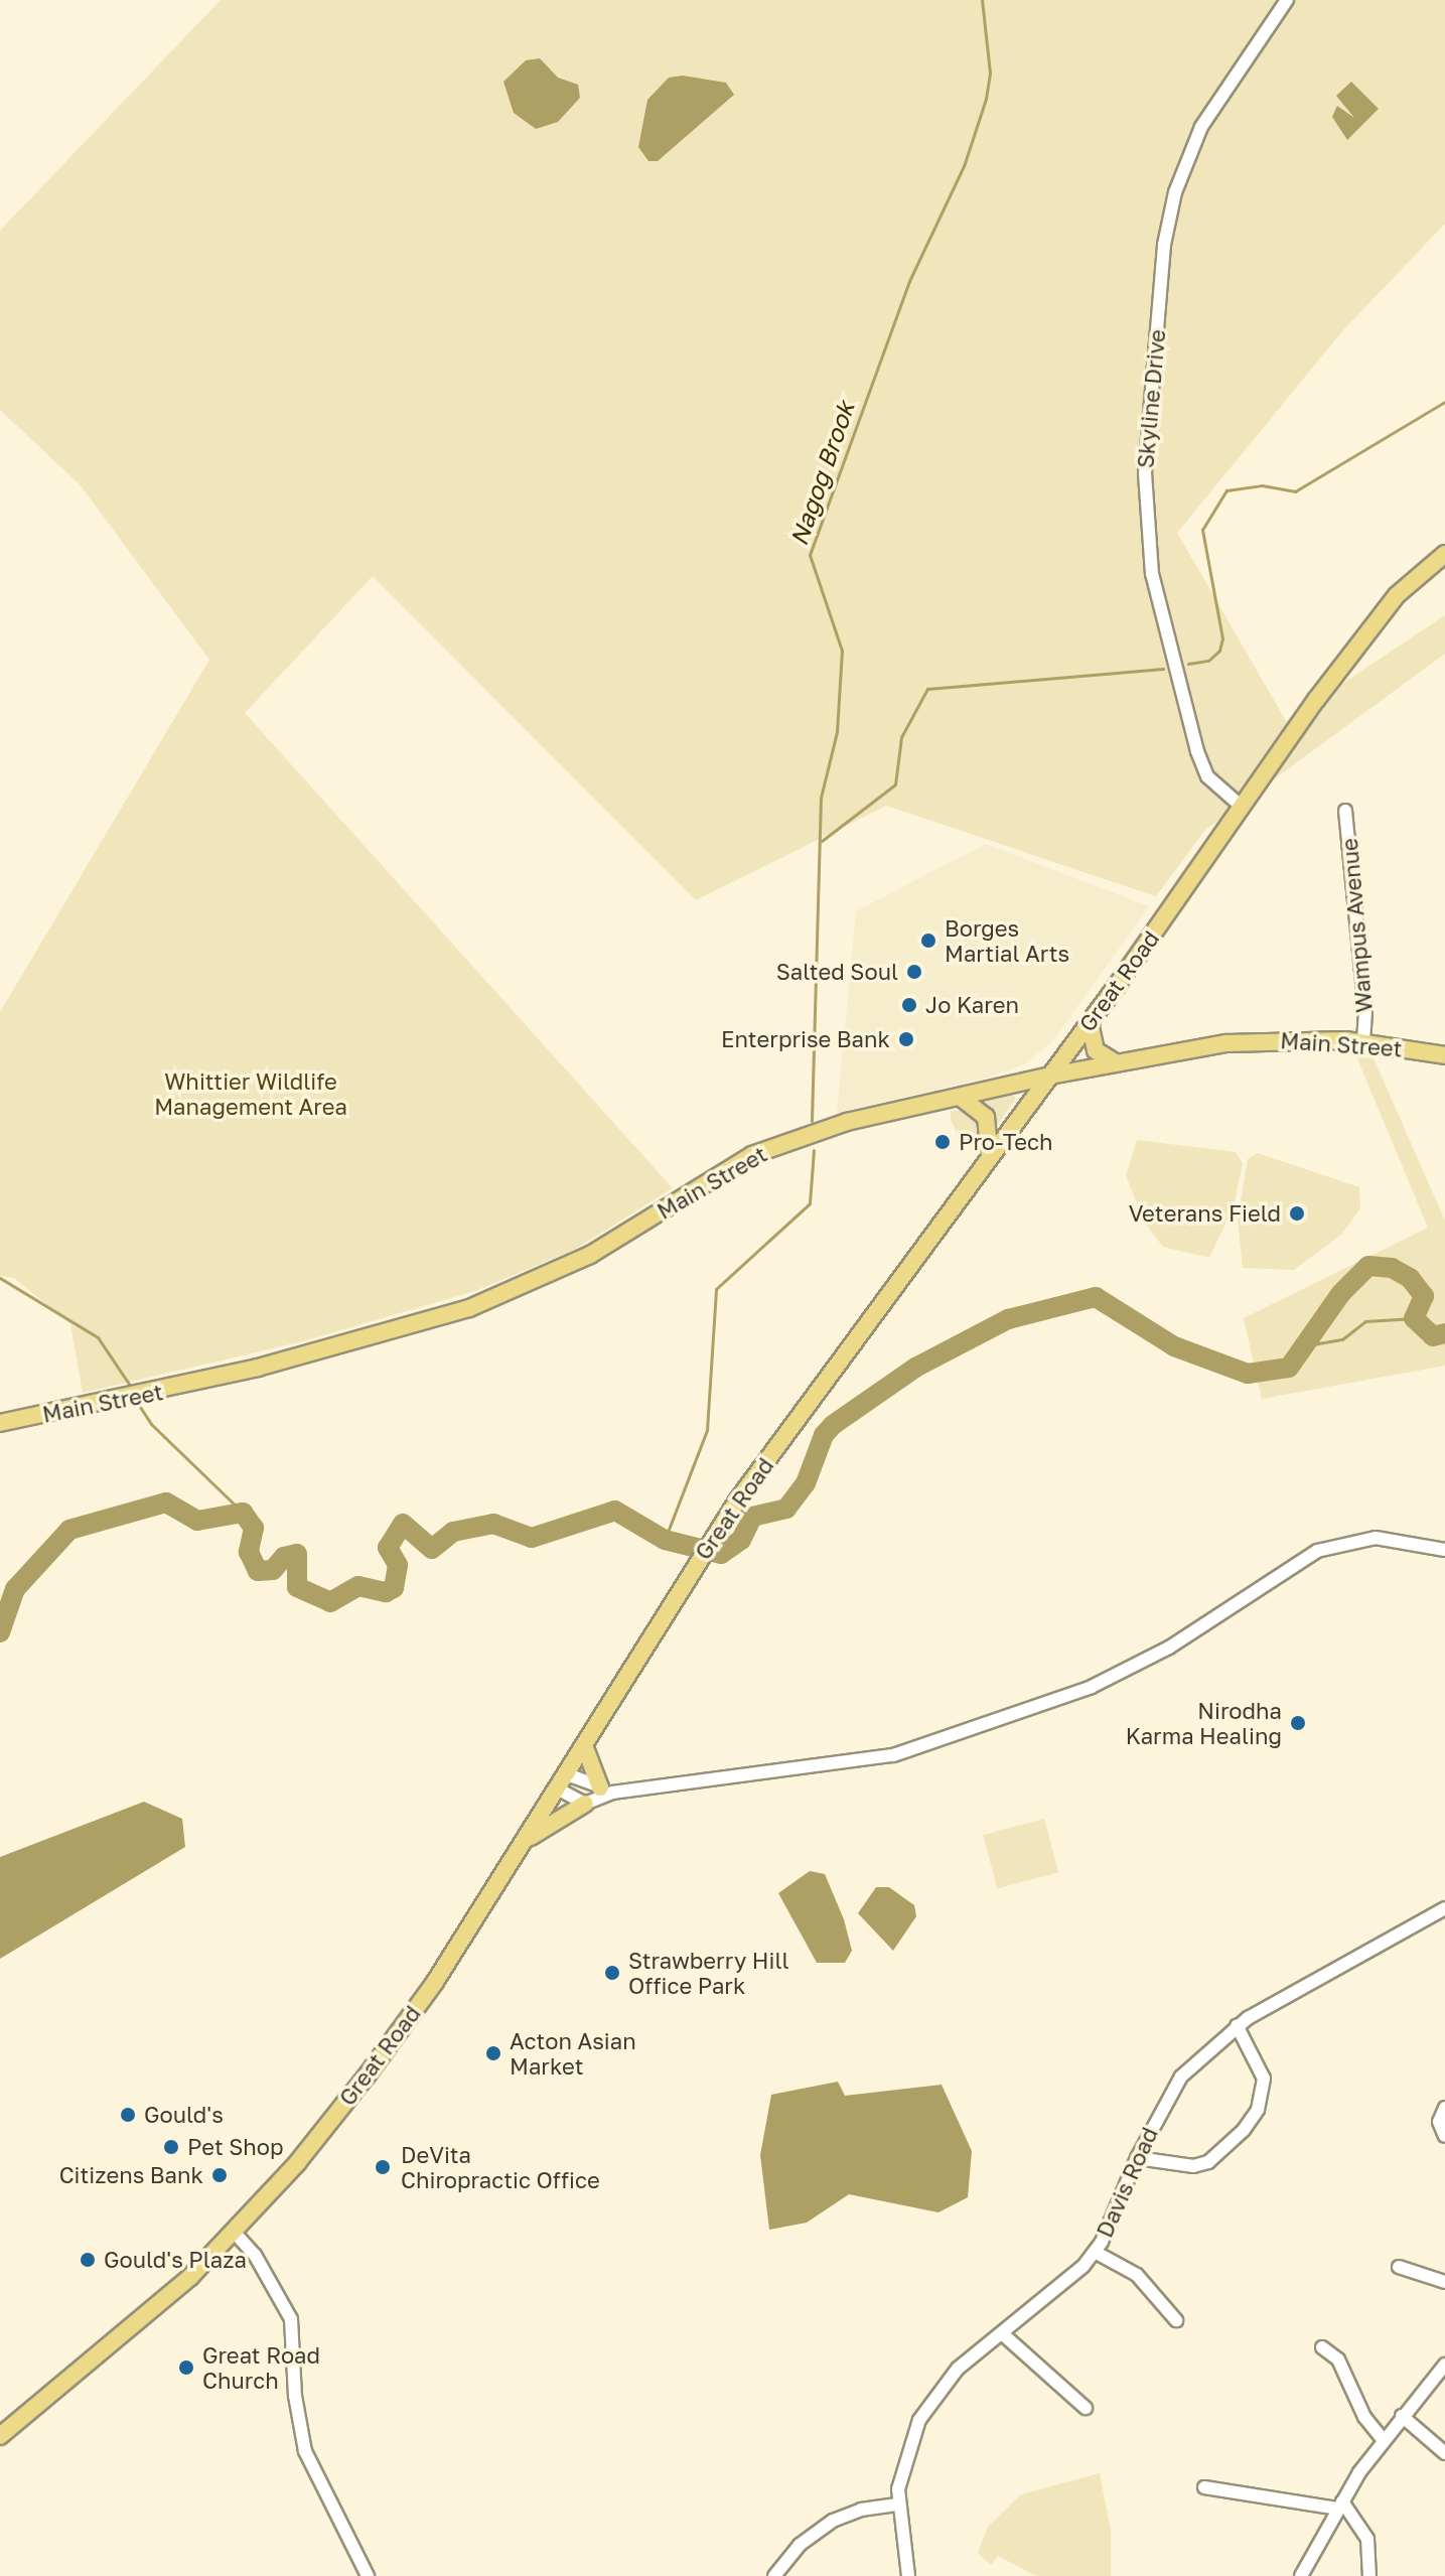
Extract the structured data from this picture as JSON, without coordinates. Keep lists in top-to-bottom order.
{
  "streets": {
    "main road": ["Great Road", "Main Street"],
    "street": ["Skyline Drive", "Wampus Avenue", "Davis Road"]
  },
  "crossings": [
    ["Skyline Drive", "Great Road"],
    ["Wampus Avenue", "Main Street"],
    ["Great Road", "Main Street"]
  ],
  "water": ["Nagog Brook"],
  "parks": ["Whittier Wildlife Management Area"],
  "places": [
    "Borges Martial Arts",
    "Salted Soul",
    "Jo Karen",
    "Enterprise Bank",
    "Pro-Tech",
    "Veterans Field",
    "Nirodha Karma Healing",
    "Strawberry Hill Office Park",
    "Acton Asian Market",
    "Gould's",
    "Pet Shop",
    "DeVita Chiropractic Office",
    "Citizens Bank",
    "Gould's Plaza",
    "Great Road Church"
  ]
}
